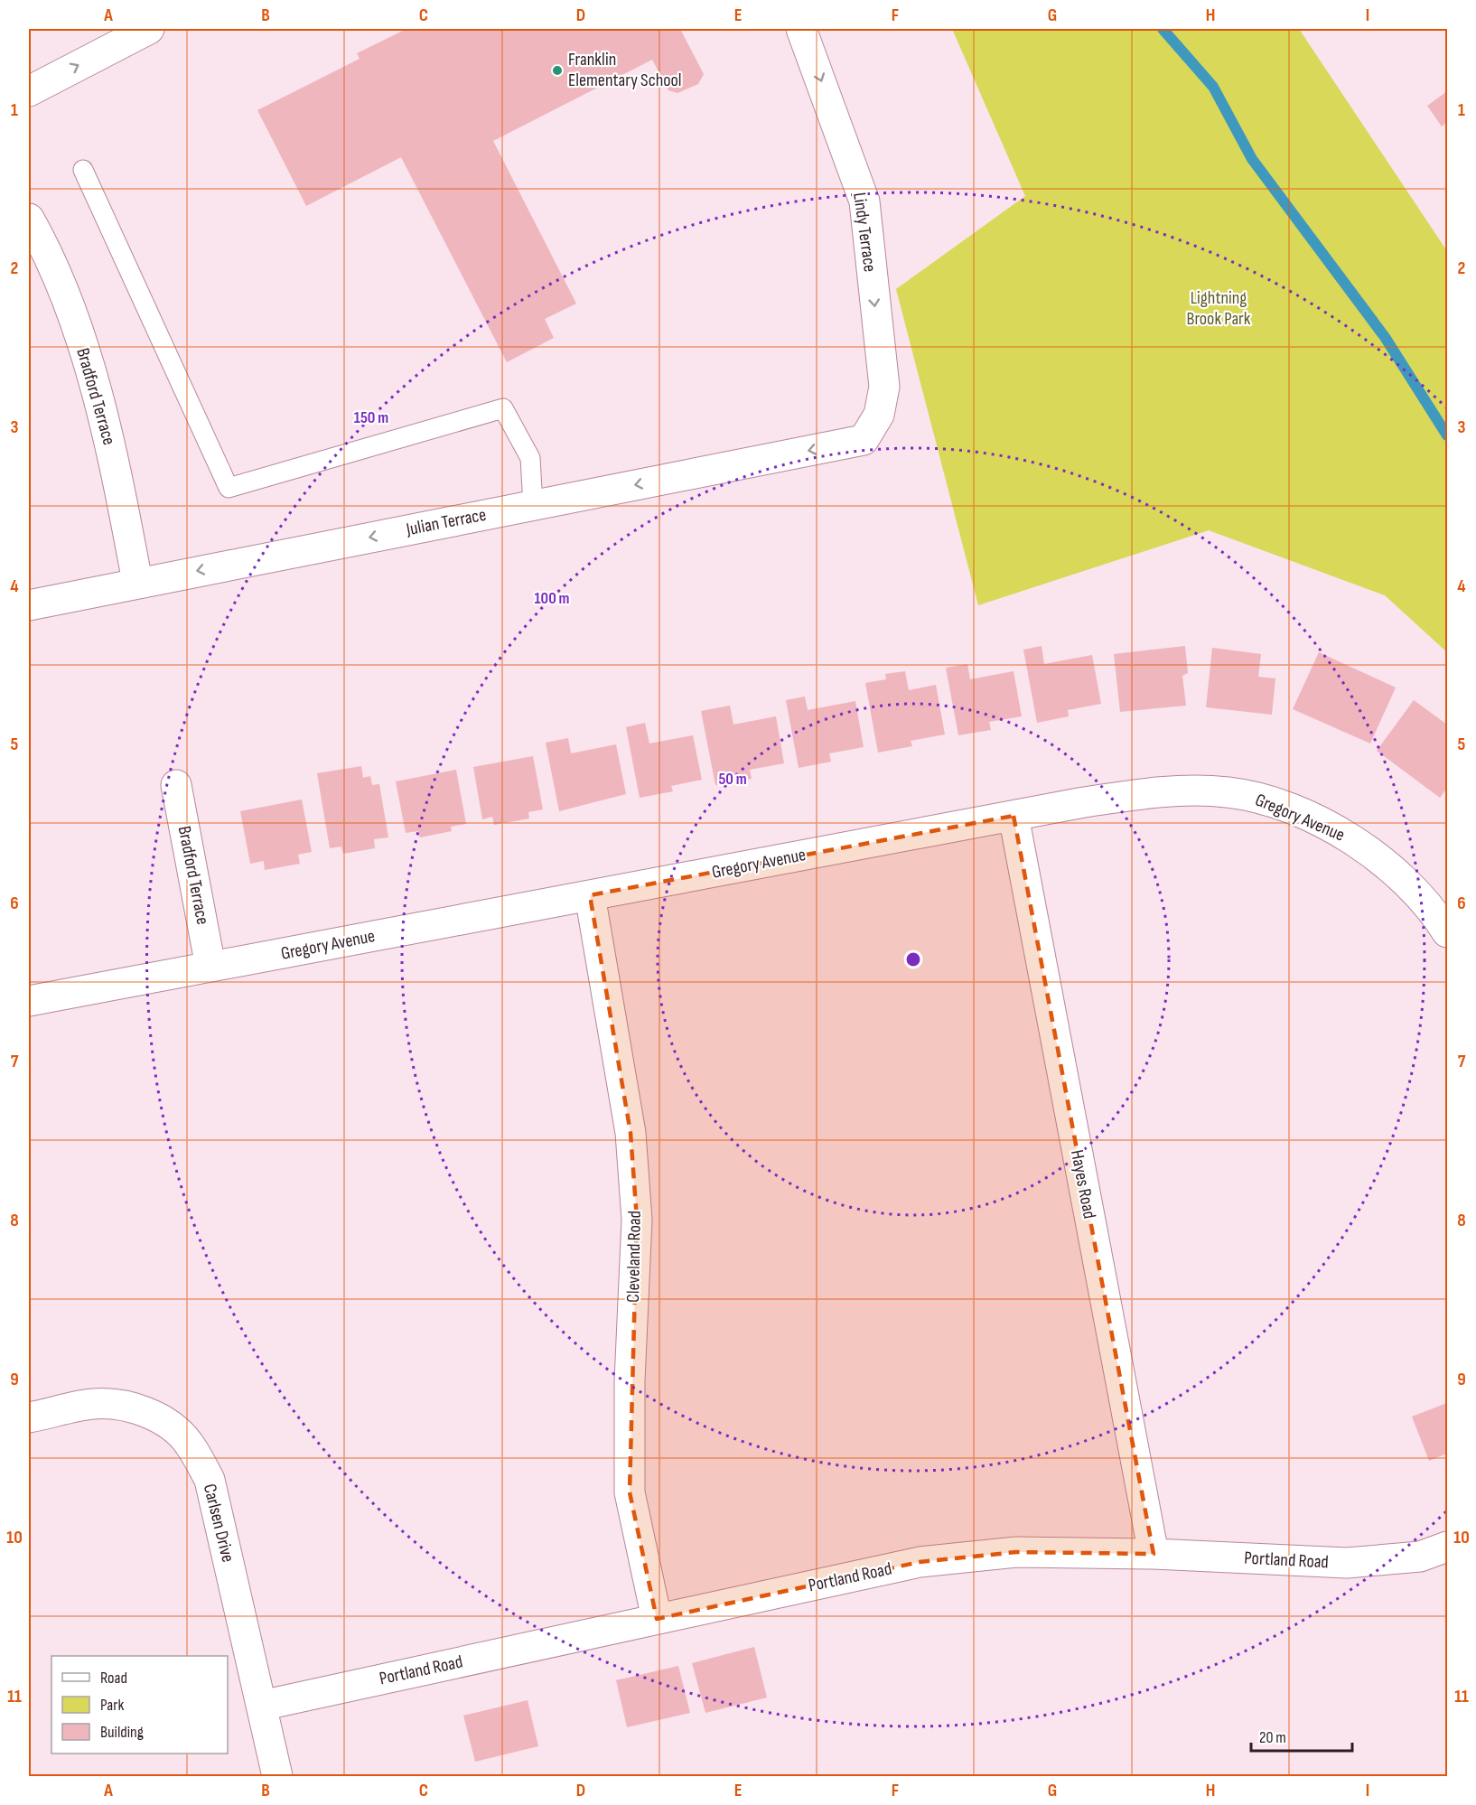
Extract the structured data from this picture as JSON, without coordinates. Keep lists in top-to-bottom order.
{
  "streets": {
    "street": [
      "Lindy Terrace",
      "Bradford Terrace",
      "Julian Terrace",
      "Gregory Avenue",
      "Hayes Road",
      "Cleveland Road",
      "Carlsen Drive",
      "Portland Road"
    ]
  },
  "crossings": [
    ["Lindy Terrace", "Julian Terrace"],
    ["Bradford Terrace", "Julian Terrace"],
    ["Bradford Terrace", "Gregory Avenue"],
    ["Gregory Avenue", "Hayes Road"],
    ["Gregory Avenue", "Cleveland Road"],
    ["Hayes Road", "Portland Road"],
    ["Cleveland Road", "Portland Road"],
    ["Carlsen Drive", "Portland Road"]
  ],
  "one_way": ["Lindy Terrace", "Julian Terrace"],
  "parks": ["Lightning Brook Park"],
  "places": ["Franklin Elementary School"],
  "legend": ["Road", "Park", "Building"],
  "scale_bar": "20 m",
  "grid": {
    "columns": [
      "A",
      "B",
      "C",
      "D",
      "E",
      "F",
      "G",
      "H",
      "I"
    ],
    "rows": [
      "1",
      "2",
      "3",
      "4",
      "5",
      "6",
      "7",
      "8",
      "9",
      "10",
      "11"
    ]
  },
  "rings": ["150 m", "100 m", "50 m"]
}
